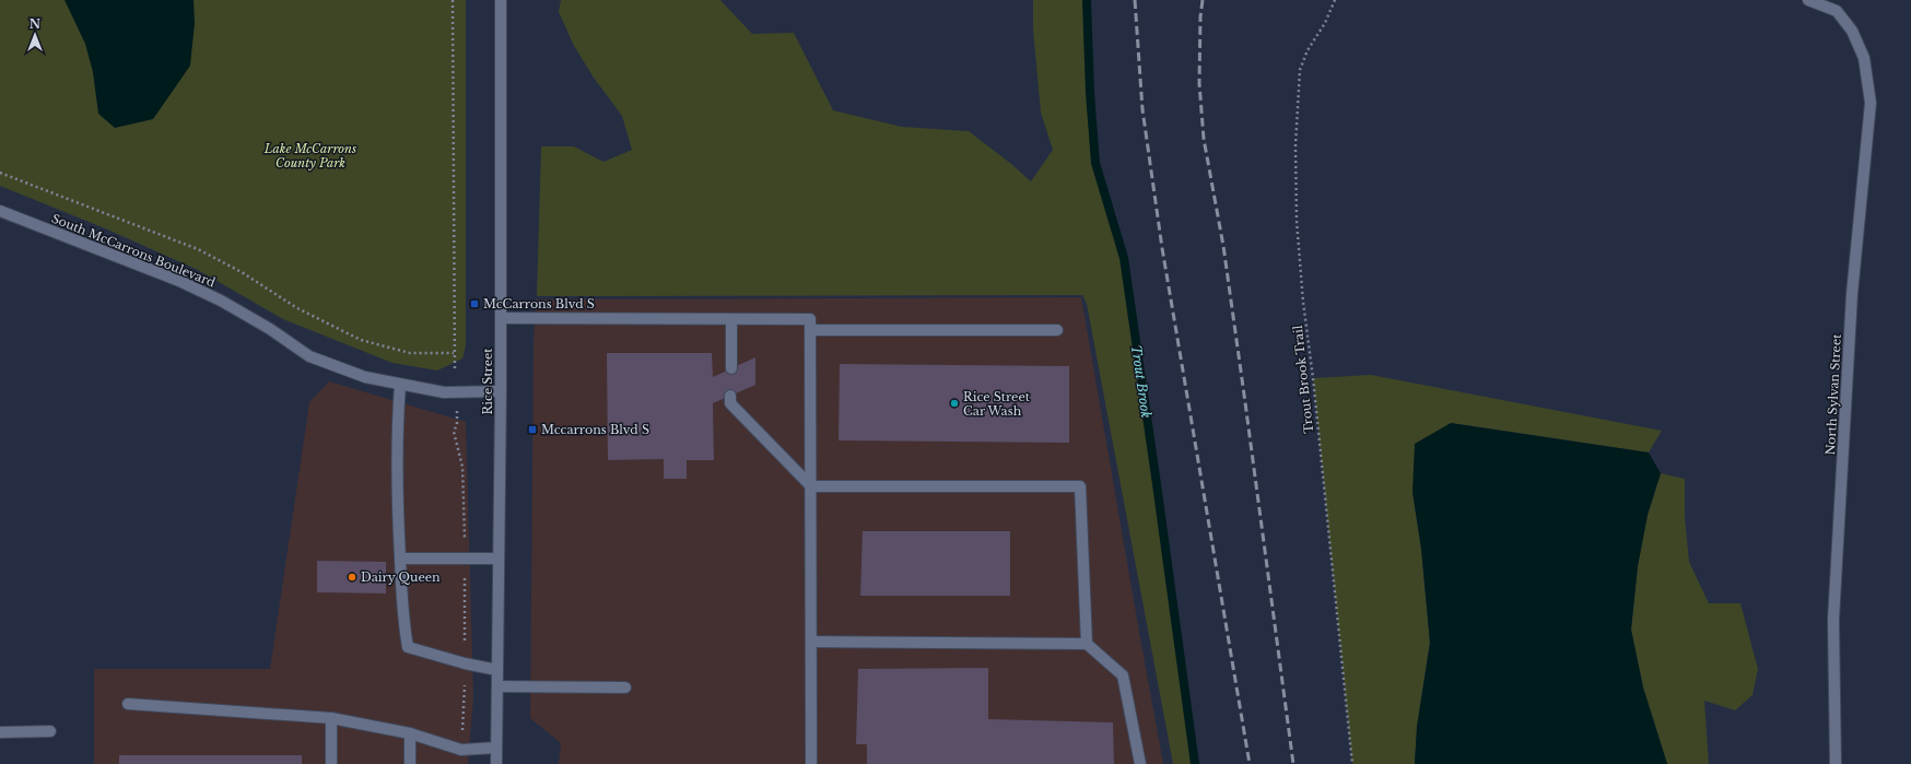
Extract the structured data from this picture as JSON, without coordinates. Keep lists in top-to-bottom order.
{
  "streets": {
    "street": ["South McCarrons Boulevard", "Rice Street", "North Sylvan Street"],
    "path": ["Trout Brook Trail"]
  },
  "crossings": [
    ["South McCarrons Boulevard", "Rice Street"]
  ],
  "water": ["Trout Brook"],
  "parks": ["Lake McCarrons County Park"],
  "places": {
    "transit": ["McCarrons Blvd S", "Mccarrons Blvd S"],
    "other": ["Rice Street Car Wash", "Dairy Queen"]
  },
  "north": "top"
}
